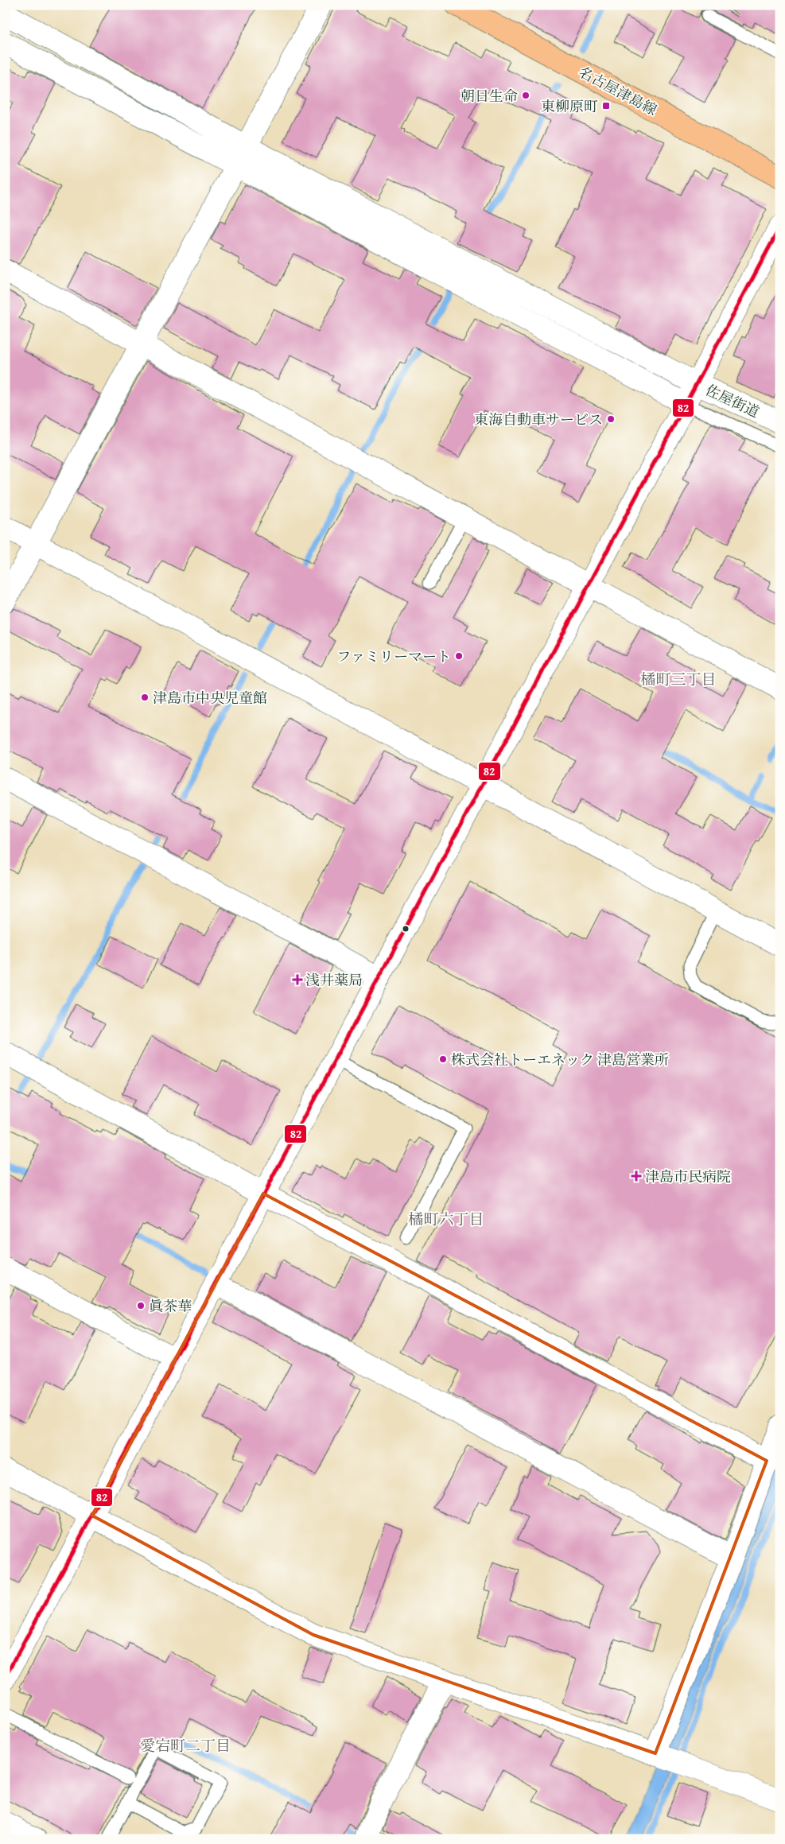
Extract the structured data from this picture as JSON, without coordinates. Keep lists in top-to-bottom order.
{
  "streets": {
    "main road": ["名古屋津島線"],
    "street": ["佐屋街道"]
  },
  "districts": ["橘町三丁目", "橘町六丁目", "愛宕町二丁目"],
  "places": {
    "other": [
      "朝日生命",
      "東海自動車サービス",
      "ファミリーマート",
      "津島市中央児童館",
      "株式会社トーエネック 津島営業所",
      "眞茶華"
    ],
    "transit": ["東柳原町"],
    "health": ["浅井薬局", "津島市民病院"]
  },
  "lines": ["transit line 82"]
}
